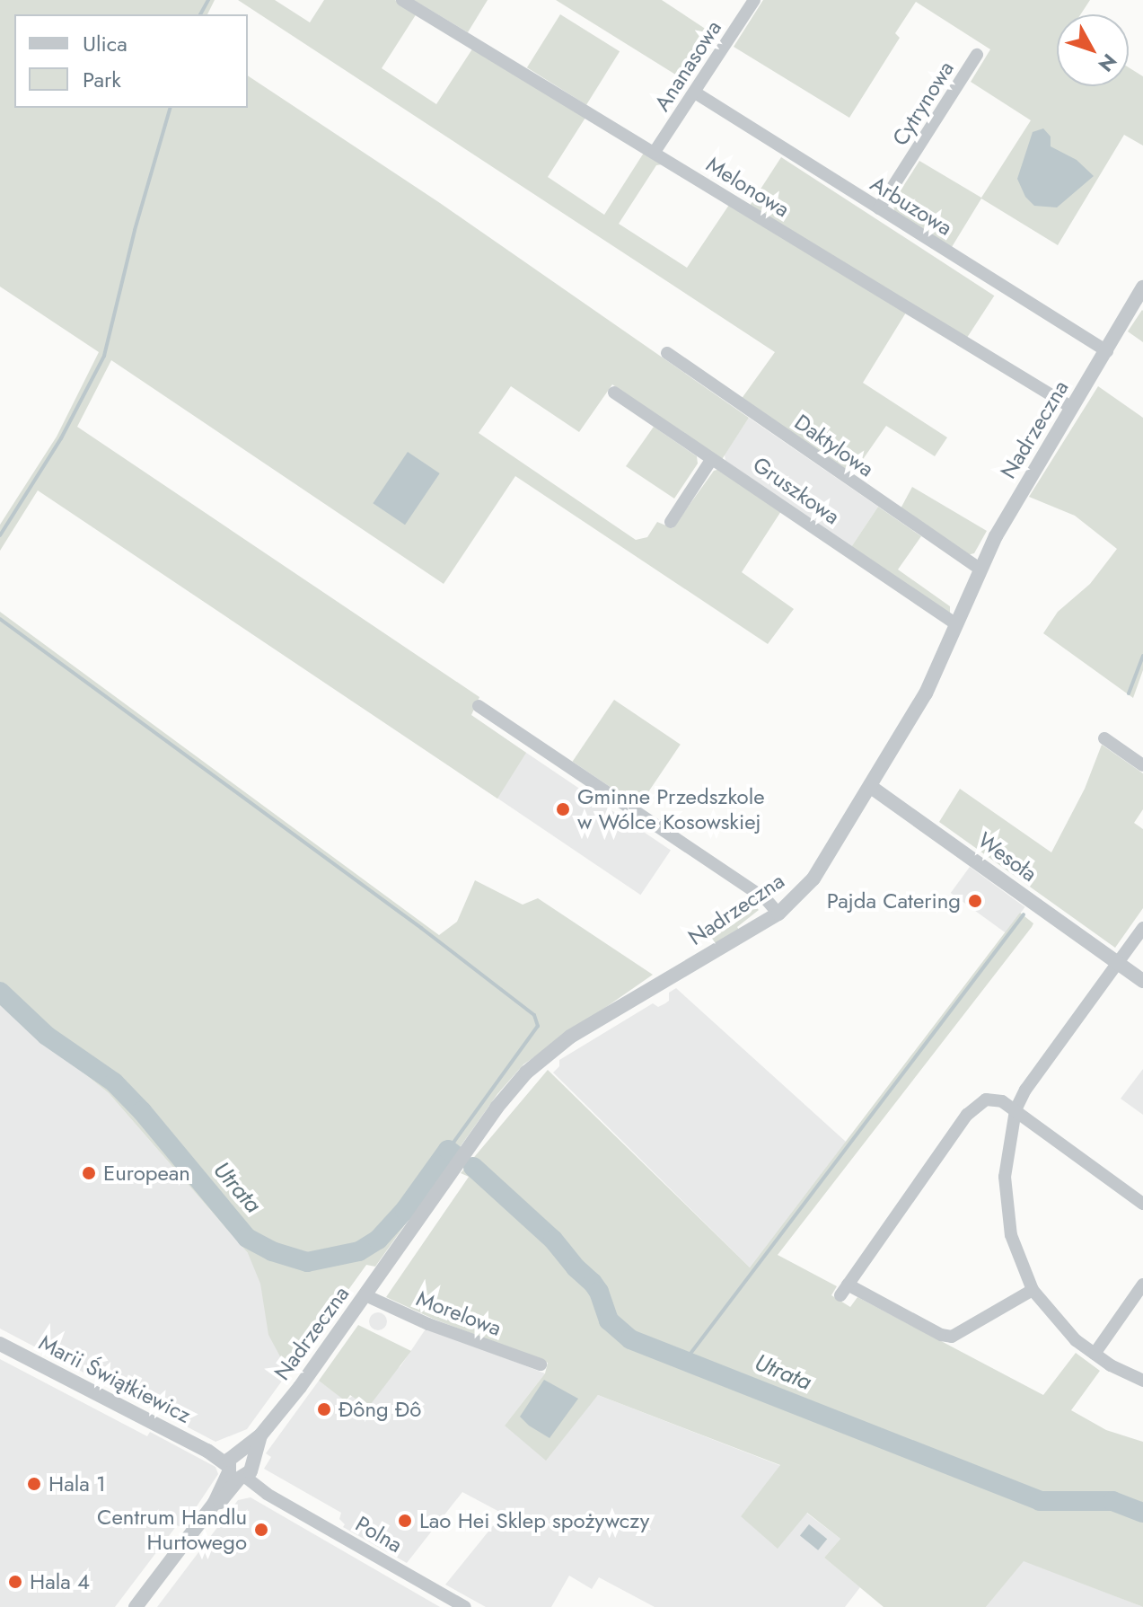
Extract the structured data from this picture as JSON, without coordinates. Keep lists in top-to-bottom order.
{
  "streets": {
    "street": [
      "Ananasowa",
      "Cytrynowa",
      "Melonowa",
      "Arbuzowa",
      "Nadrzeczna",
      "Daktylowa",
      "Gruszkowa",
      "Wesoła",
      "Morelowa",
      "Marii Świątkiewicz",
      "Polna"
    ]
  },
  "crossings": [
    ["Ananasowa", "Melonowa"],
    ["Ananasowa", "Arbuzowa"],
    ["Cytrynowa", "Arbuzowa"],
    ["Melonowa", "Nadrzeczna"],
    ["Arbuzowa", "Nadrzeczna"],
    ["Nadrzeczna", "Daktylowa"],
    ["Nadrzeczna", "Gruszkowa"],
    ["Nadrzeczna", "Wesoła"],
    ["Nadrzeczna", "Morelowa"],
    ["Nadrzeczna", "Marii Świątkiewicz"],
    ["Nadrzeczna", "Polna"],
    ["Marii Świątkiewicz", "Polna"]
  ],
  "water": ["Utrata"],
  "places": [
    "Gminne Przedszkole w Wólce Kosowskiej",
    "Pajda Catering",
    "European",
    "Đông Đô",
    "Hala 1",
    "Lao Hei Sklep spożywczy",
    "Centrum Handlu Hurtowego",
    "Hala 4"
  ],
  "legend": ["Ulica", "Park"],
  "north": "bottom right"
}
